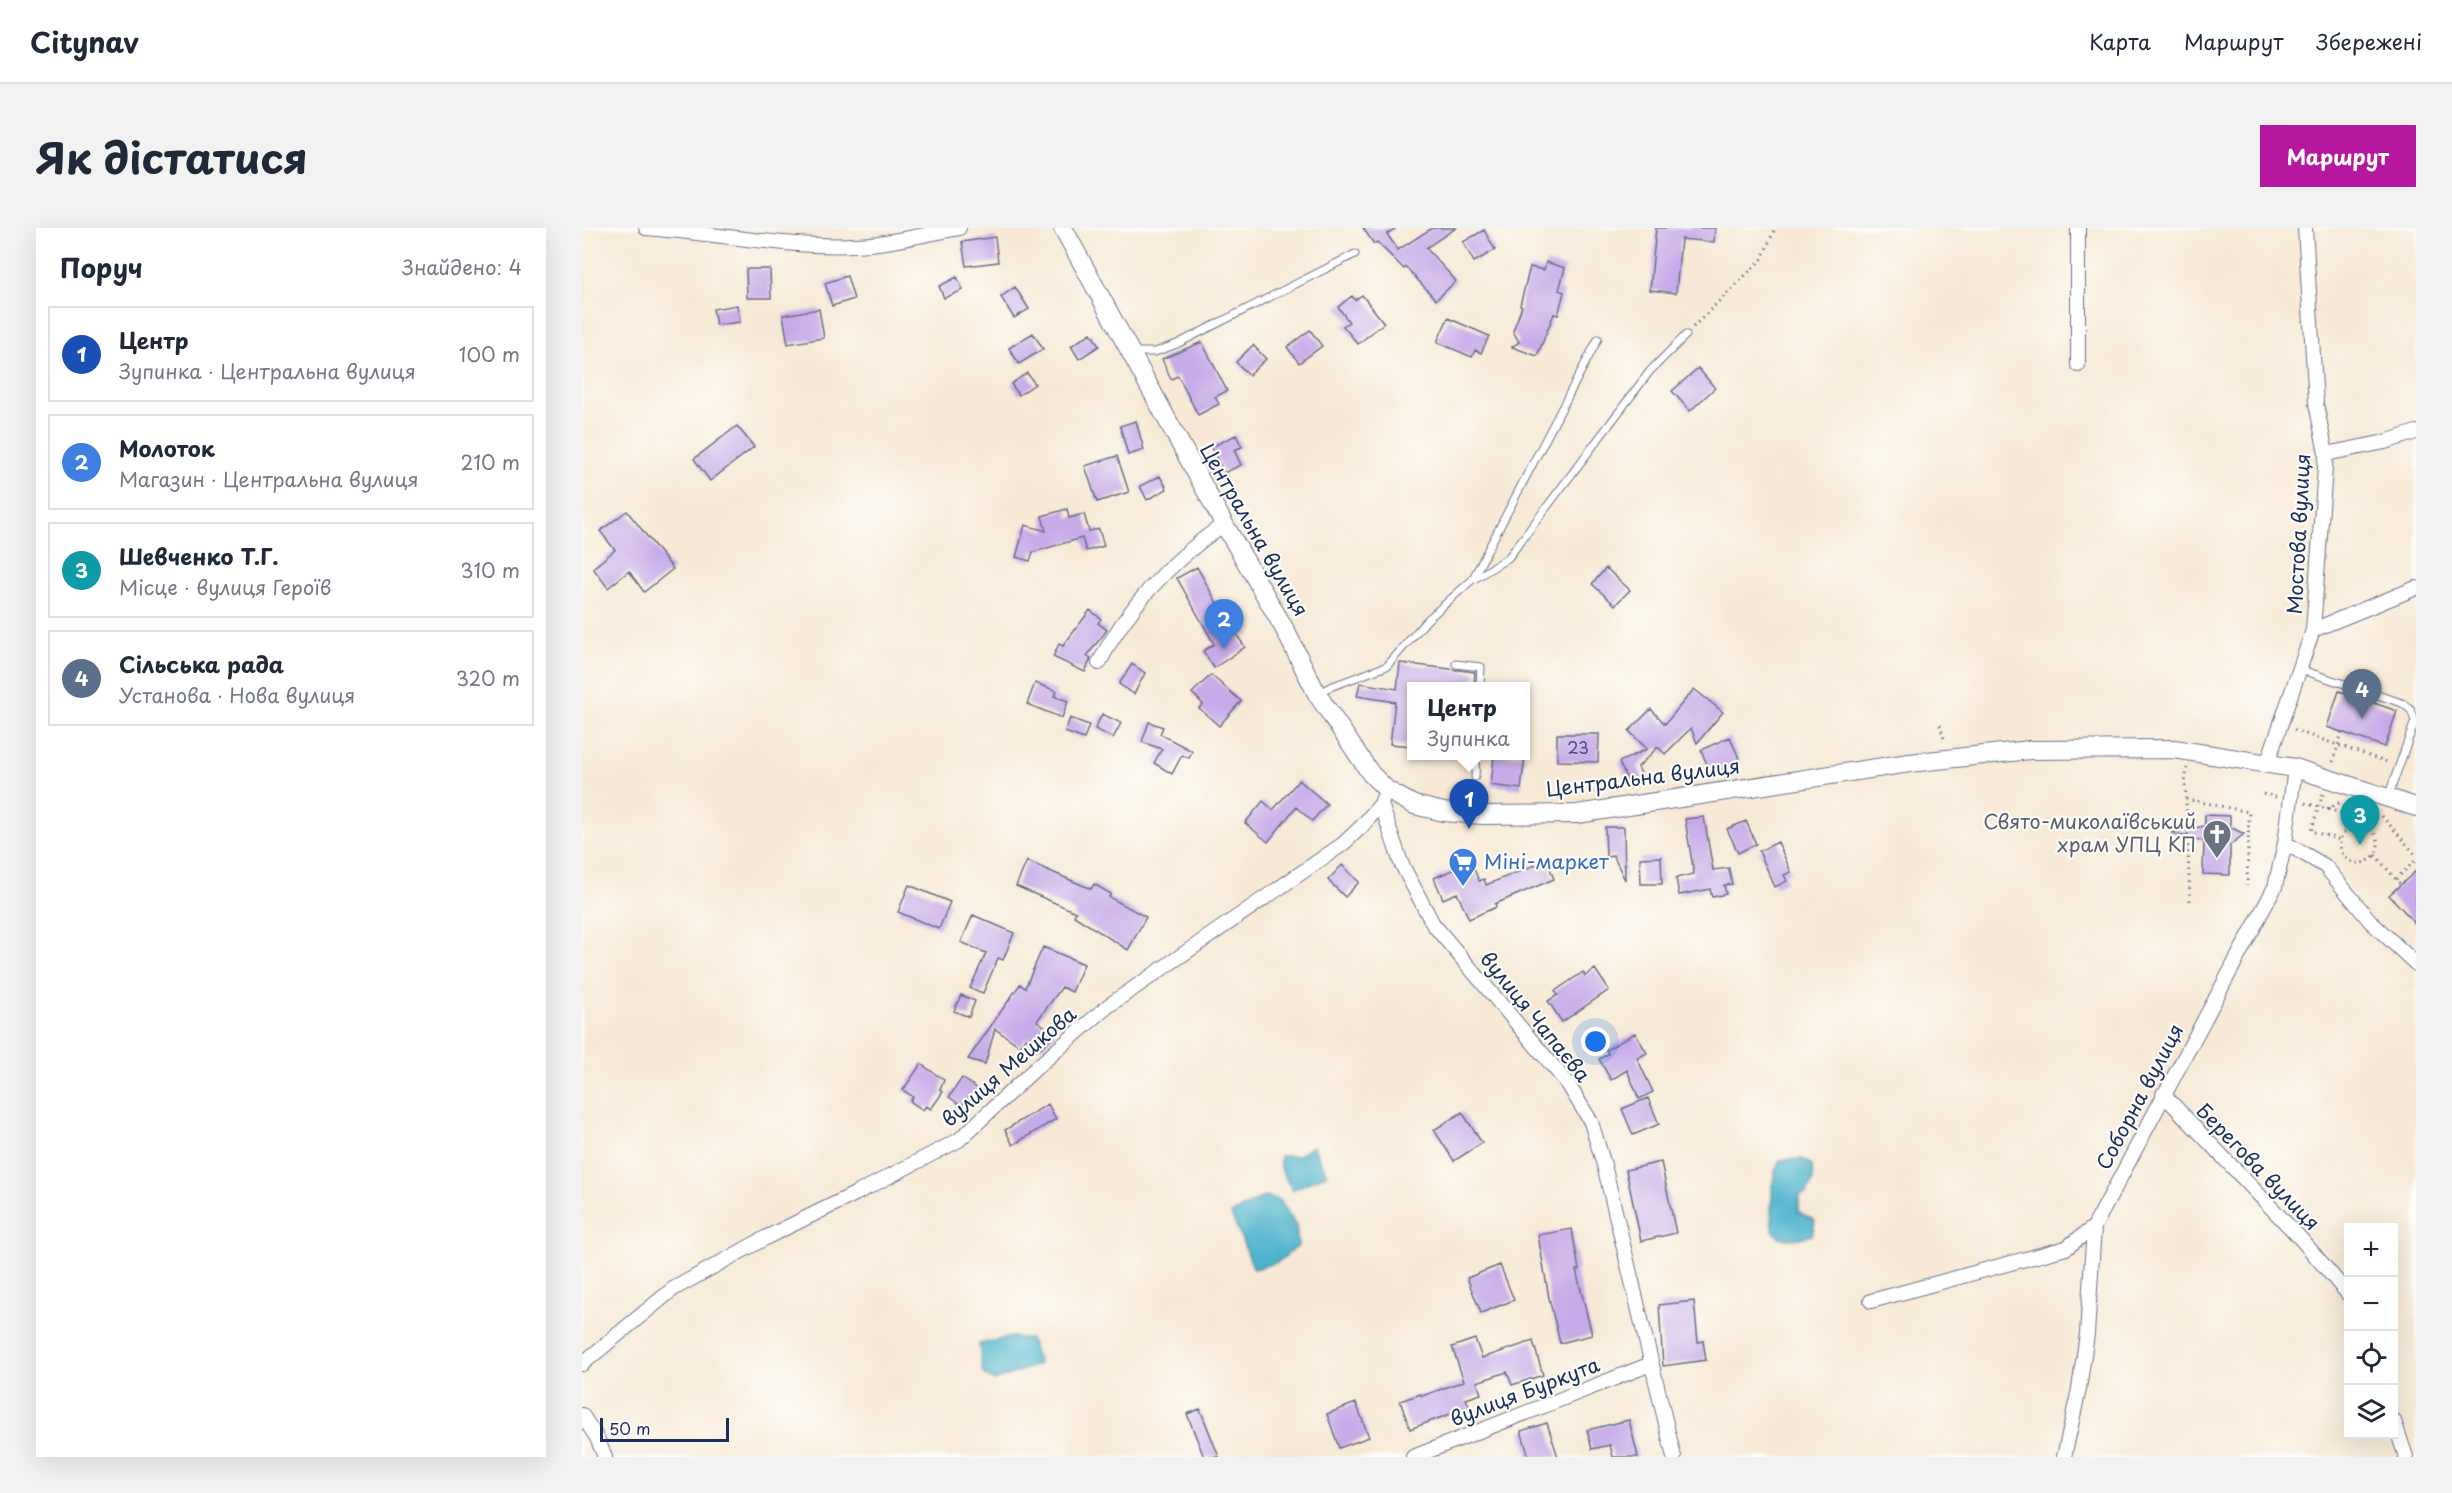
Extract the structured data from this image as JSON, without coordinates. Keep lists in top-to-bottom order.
{
  "streets": {
    "street": [
      "Центральна вулиця",
      "Мостова вулиця",
      "вулиця Чапаєва",
      "вулиця Мешкова",
      "Соборна вулиця",
      "Берегова вулиця",
      "вулиця Буркута"
    ]
  },
  "crossings": [
    ["Центральна вулиця", "Мостова вулиця"],
    ["Центральна вулиця", "вулиця Чапаєва"],
    ["Центральна вулиця", "вулиця Мешкова"],
    ["Центральна вулиця", "Соборна вулиця"],
    ["вулиця Чапаєва", "вулиця Мешкова"],
    ["вулиця Чапаєва", "вулиця Буркута"],
    ["Соборна вулиця", "Берегова вулиця"]
  ],
  "places": {
    "church": ["Свято-миколаївський храм УПЦ КП"],
    "supermarket": ["Міні-маркет"]
  },
  "house_numbers": ["23"],
  "scale_bar": "50 m",
  "page": {
    "header": "Citynav",
    "nav": ["Карта", "Маршрут", "Збережені"],
    "title": "Як дістатися",
    "buttons": "Маршрут",
    "heading": ["Поруч", "Знайдено: 4"],
    "list": [
      {
        "mark": "1",
        "name": "Центр",
        "note": "Зупинка · Центральна вулиця",
        "value": "100 m"
      },
      {
        "mark": "2",
        "name": "Молоток",
        "note": "Магазин · Центральна вулиця",
        "value": "210 m"
      },
      {
        "mark": "3",
        "name": "Шевченко Т.Г.",
        "note": "Місце · вулиця Героїв",
        "value": "310 m"
      },
      {
        "mark": "4",
        "name": "Сільська рада",
        "note": "Установа · Нова вулиця",
        "value": "320 m"
      }
    ],
    "pins": [
      "2",
      "4",
      "1",
      "3"
    ],
    "popup": ["Центр", "Зупинка"],
    "map_buttons": ["+", "−"],
    "scale": "50 m"
  }
}
